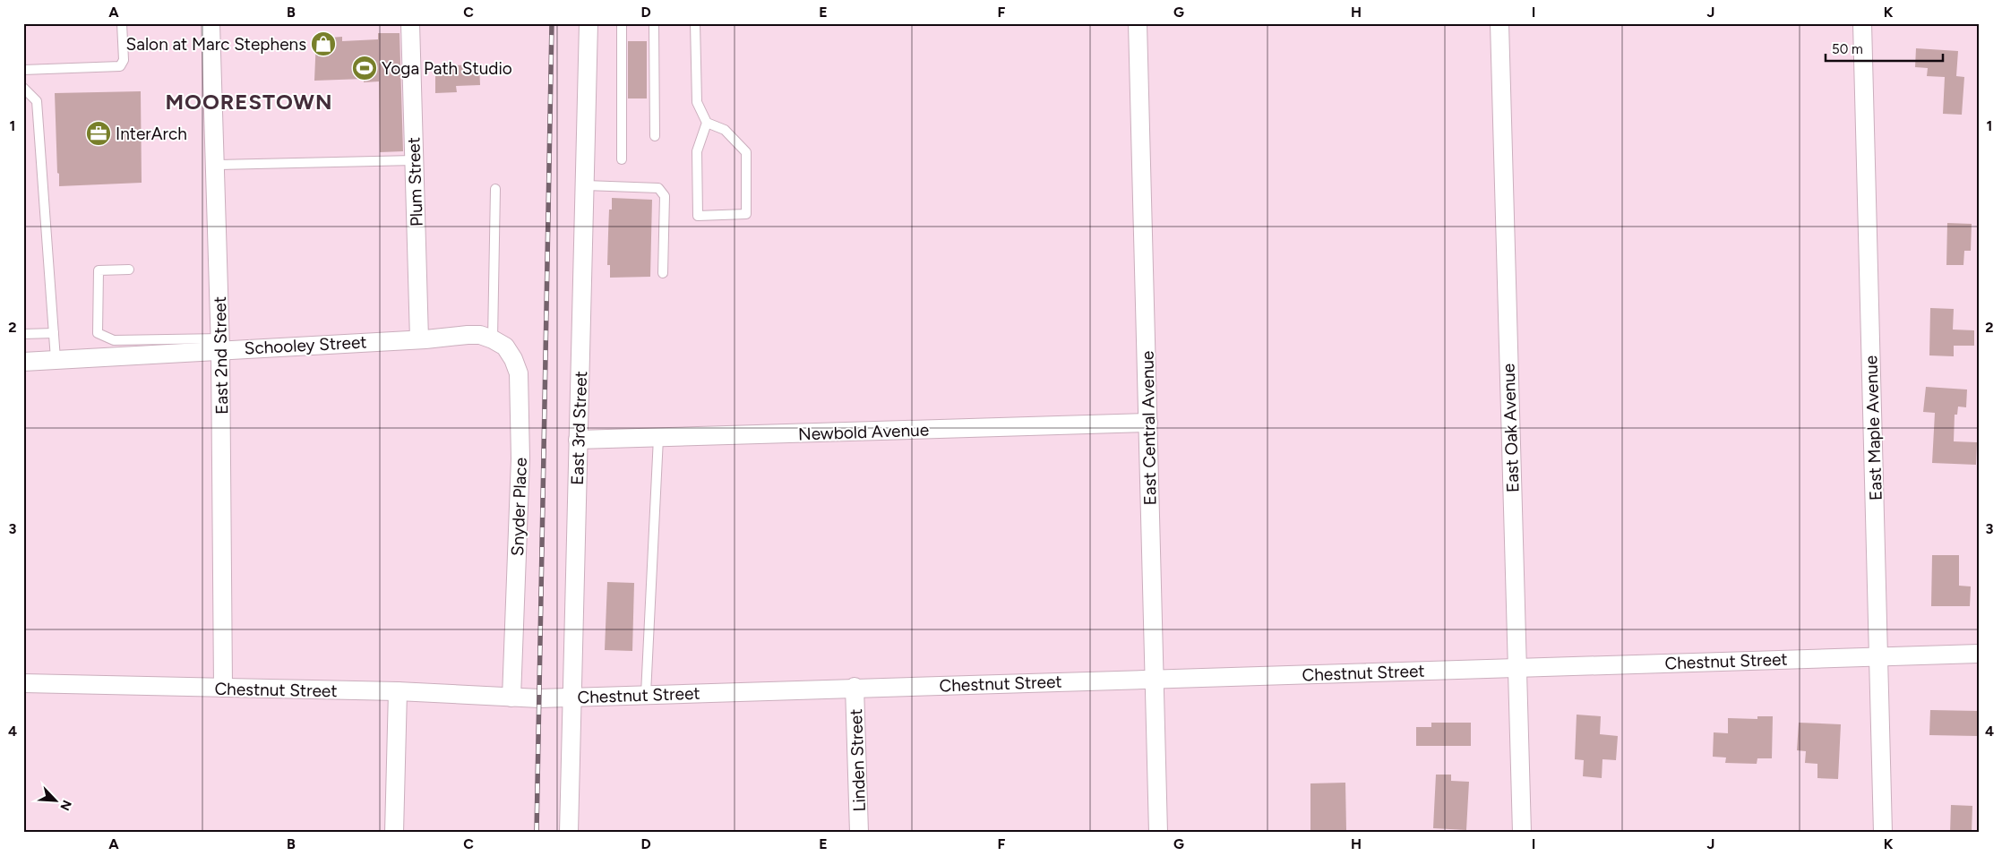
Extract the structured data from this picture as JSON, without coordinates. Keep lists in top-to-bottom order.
{
  "streets": {
    "street": [
      "Plum Street",
      "Schooley Street",
      "East 2nd Street",
      "East 3rd Street",
      "East Central Avenue",
      "East Oak Avenue",
      "East Maple Avenue",
      "Newbold Avenue",
      "Snyder Place",
      "Chestnut Street",
      "Linden Street"
    ]
  },
  "crossings": [
    ["Plum Street", "Schooley Street"],
    ["Schooley Street", "East 2nd Street"],
    ["Schooley Street", "Snyder Place"],
    ["East 2nd Street", "Chestnut Street"],
    ["East 3rd Street", "Newbold Avenue"],
    ["East 3rd Street", "Chestnut Street"],
    ["East Central Avenue", "Newbold Avenue"],
    ["East Central Avenue", "Chestnut Street"],
    ["East Oak Avenue", "Chestnut Street"],
    ["East Maple Avenue", "Chestnut Street"],
    ["Snyder Place", "Chestnut Street"],
    ["Chestnut Street", "Linden Street"]
  ],
  "districts": ["MOORESTOWN"],
  "places": {
    "shop": ["Salon at Marc Stephens"],
    "sports": ["Yoga Path Studio"],
    "office": ["InterArch"]
  },
  "scale_bar": "50 m",
  "north": "bottom right",
  "grid": {
    "columns": [
      "A",
      "B",
      "C",
      "D",
      "E",
      "F",
      "G",
      "H",
      "I",
      "J",
      "K"
    ],
    "rows": [
      "1",
      "2",
      "3",
      "4"
    ]
  }
}
